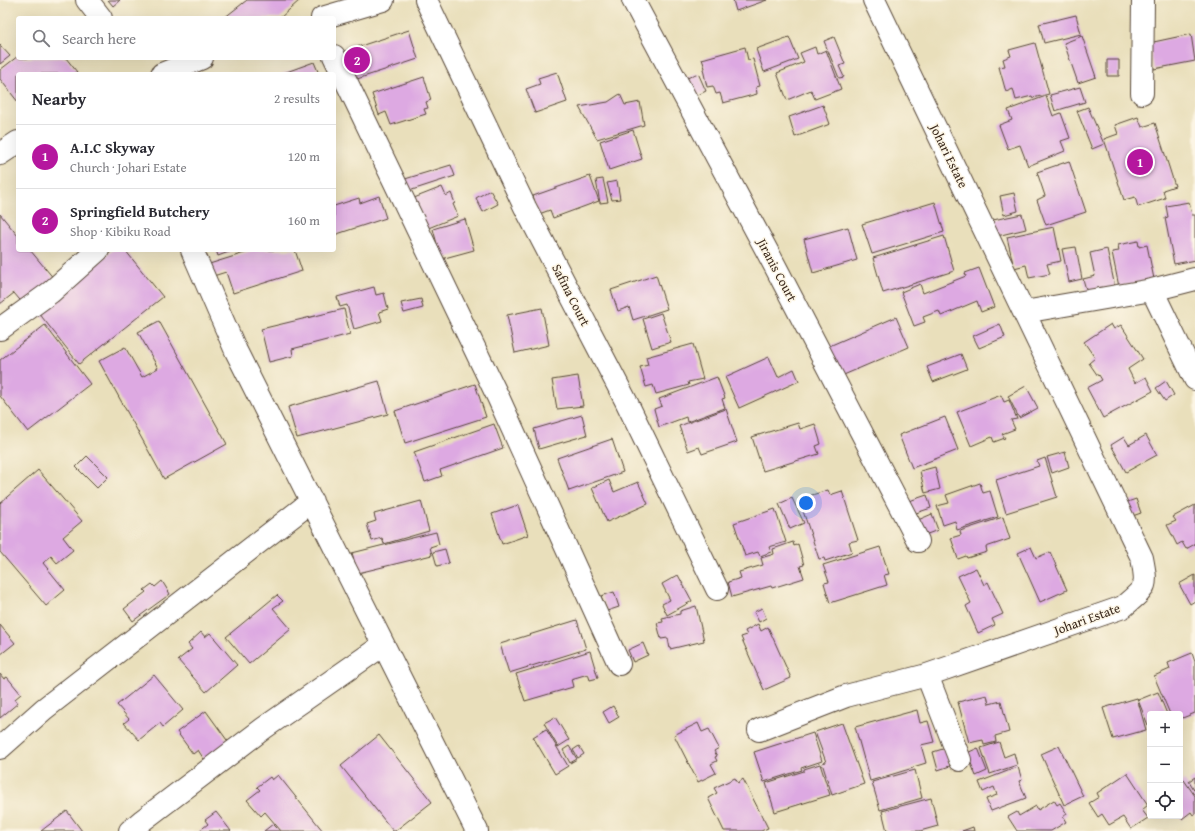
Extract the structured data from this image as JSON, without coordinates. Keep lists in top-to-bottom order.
{
  "streets": {
    "street": ["Johari Estate", "Jiranis Court", "Safina Court"]
  },
  "page": {
    "search": "Search here",
    "pins": ["2", "1"],
    "heading": ["Nearby", "2 results"],
    "list": [
      {
        "mark": "1",
        "name": "A.I.C Skyway",
        "note": "Church · Johari Estate",
        "value": "120 m"
      },
      {
        "mark": "2",
        "name": "Springfield Butchery",
        "note": "Shop · Kibiku Road",
        "value": "160 m"
      }
    ],
    "map_buttons": ["+", "−"]
  }
}
